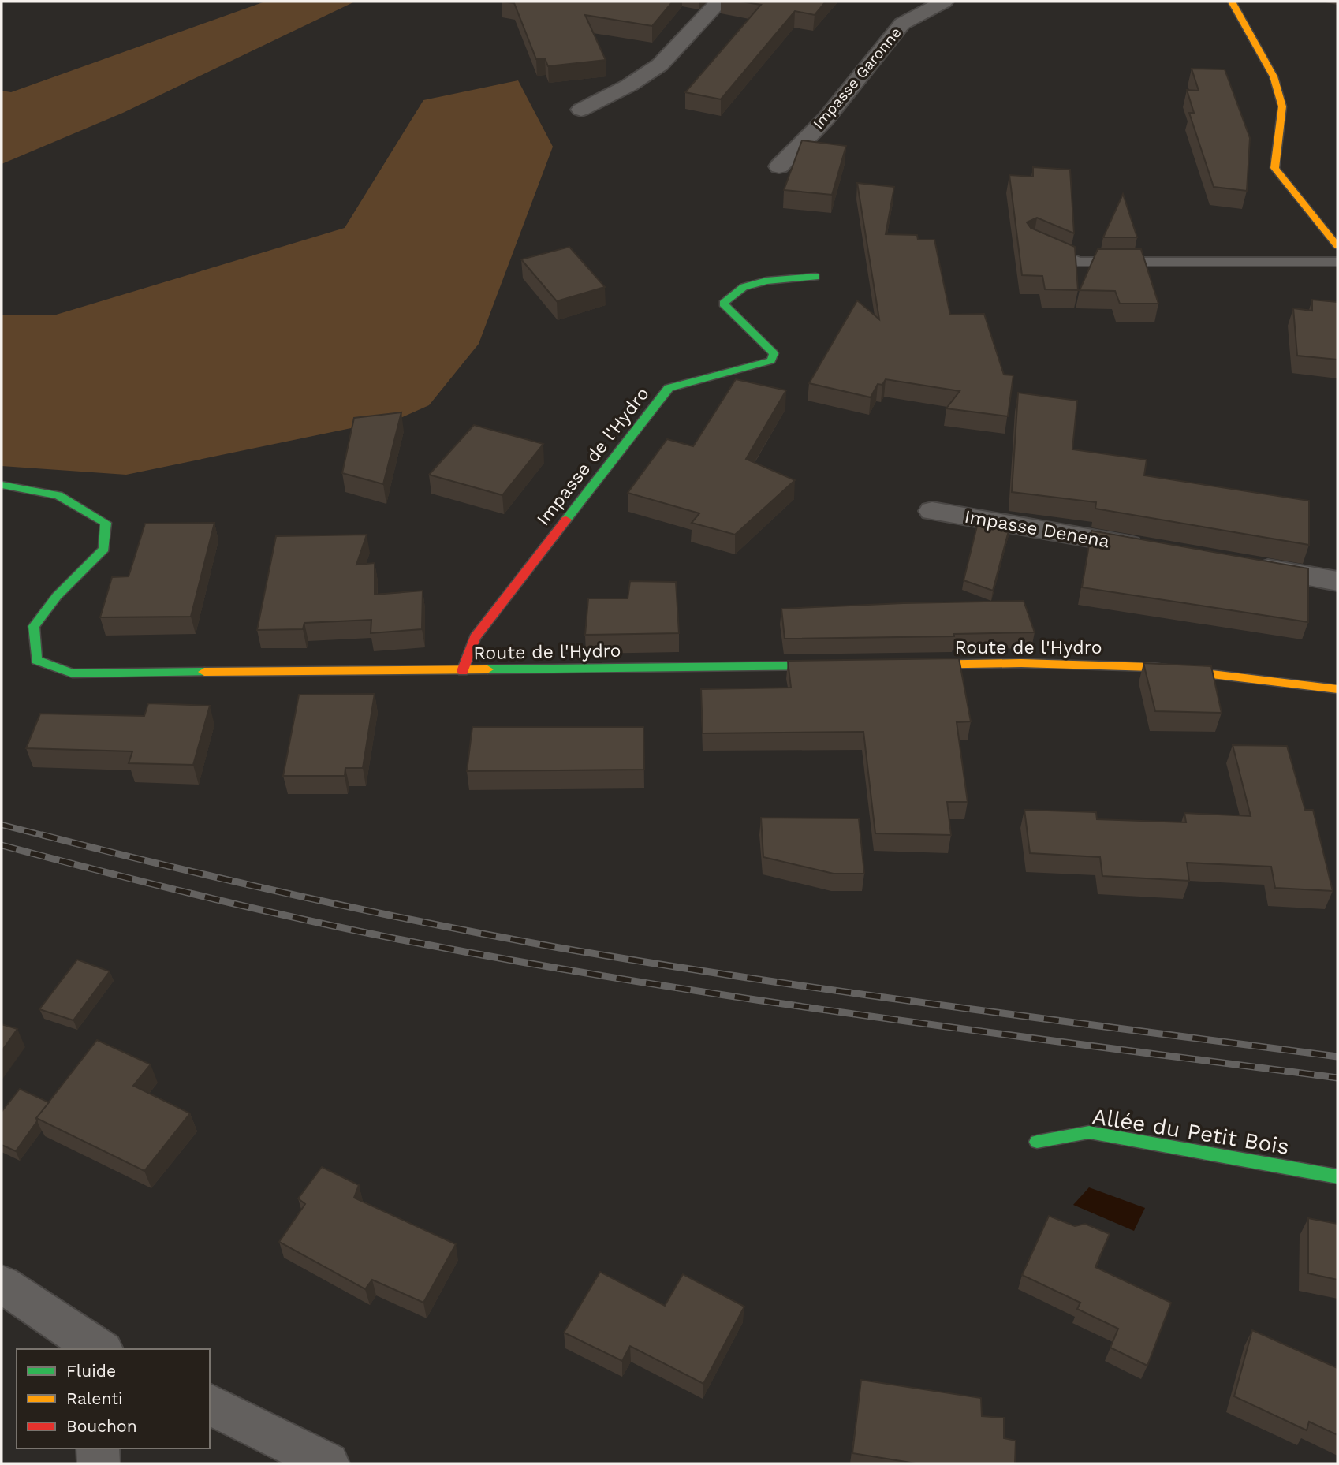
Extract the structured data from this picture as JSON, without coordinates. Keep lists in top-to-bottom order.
{
  "streets": {
    "street": [
      "Impasse Garonne",
      "Impasse de l'Hydro",
      "Impasse Denena",
      "Route de l'Hydro",
      "Allée du Petit Bois"
    ]
  },
  "crossings": [
    ["Impasse de l'Hydro", "Route de l'Hydro"]
  ],
  "legend": ["Fluide", "Ralenti", "Bouchon"]
}
